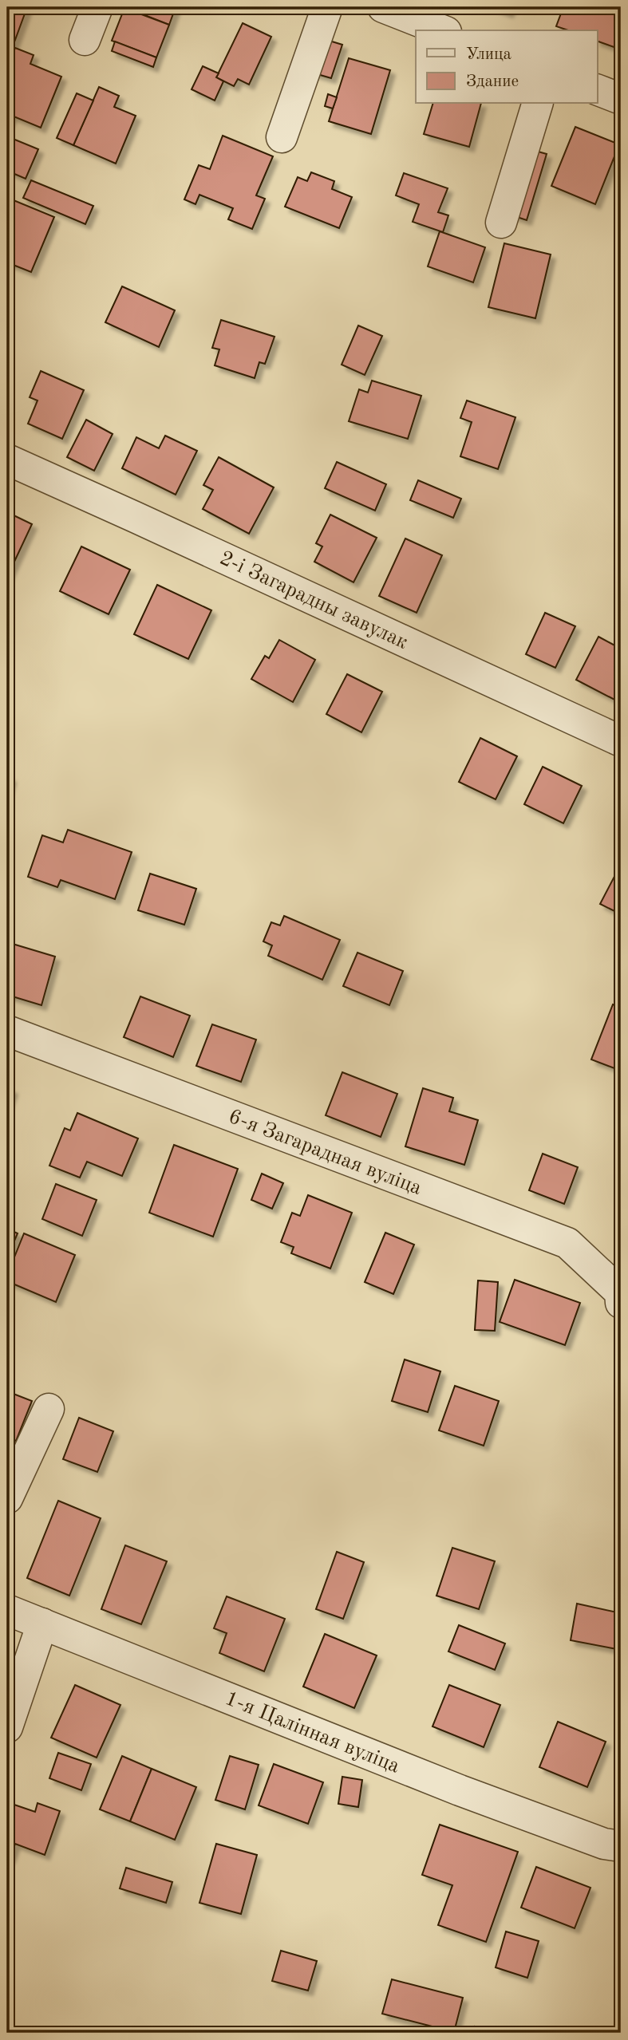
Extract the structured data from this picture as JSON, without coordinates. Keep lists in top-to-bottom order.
{
  "streets": {
    "street": ["2-і Загарадны завулак", "6-я Загарадная вуліца", "1-я Цалінная вуліца"]
  },
  "legend": ["Улица", "Здание"]
}
